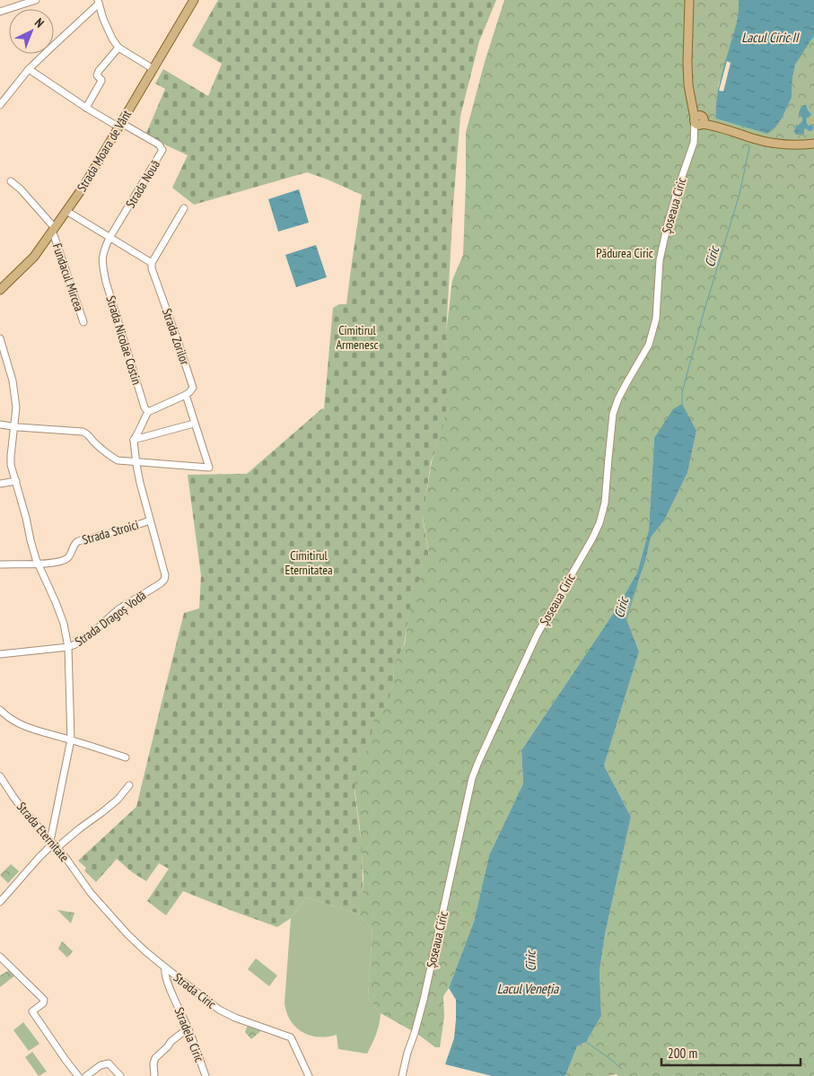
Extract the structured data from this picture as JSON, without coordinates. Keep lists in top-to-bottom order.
{
  "streets": {
    "main road": ["Strada Moara de Vânt"],
    "street": [
      "Strada Nouă",
      "Șoseaua Ciric",
      "Fundacul Mircea",
      "Strada Zorilor",
      "Strada Nicolae Costin",
      "Strada Stroici",
      "Strada Dragoș Vodă",
      "Strada Eternitate",
      "Strada Ciric",
      "Stradela Ciric"
    ]
  },
  "crossings": [
    ["Strada Moara de Vânt", "Strada Nouă"],
    ["Strada Moara de Vânt", "Fundacul Mircea"],
    ["Strada Nouă", "Strada Nicolae Costin"],
    ["Strada Stroici", "Strada Dragoș Vodă"],
    ["Strada Eternitate", "Strada Ciric"],
    ["Strada Ciric", "Stradela Ciric"]
  ],
  "water": ["Lacul Ciric II", "Ciric", "Lacul Veneția"],
  "parks": ["Pădurea Ciric", "Cimitirul Armenesc", "Cimitirul Eternitatea"],
  "scale_bar": "200 m",
  "north": "top right"
}
